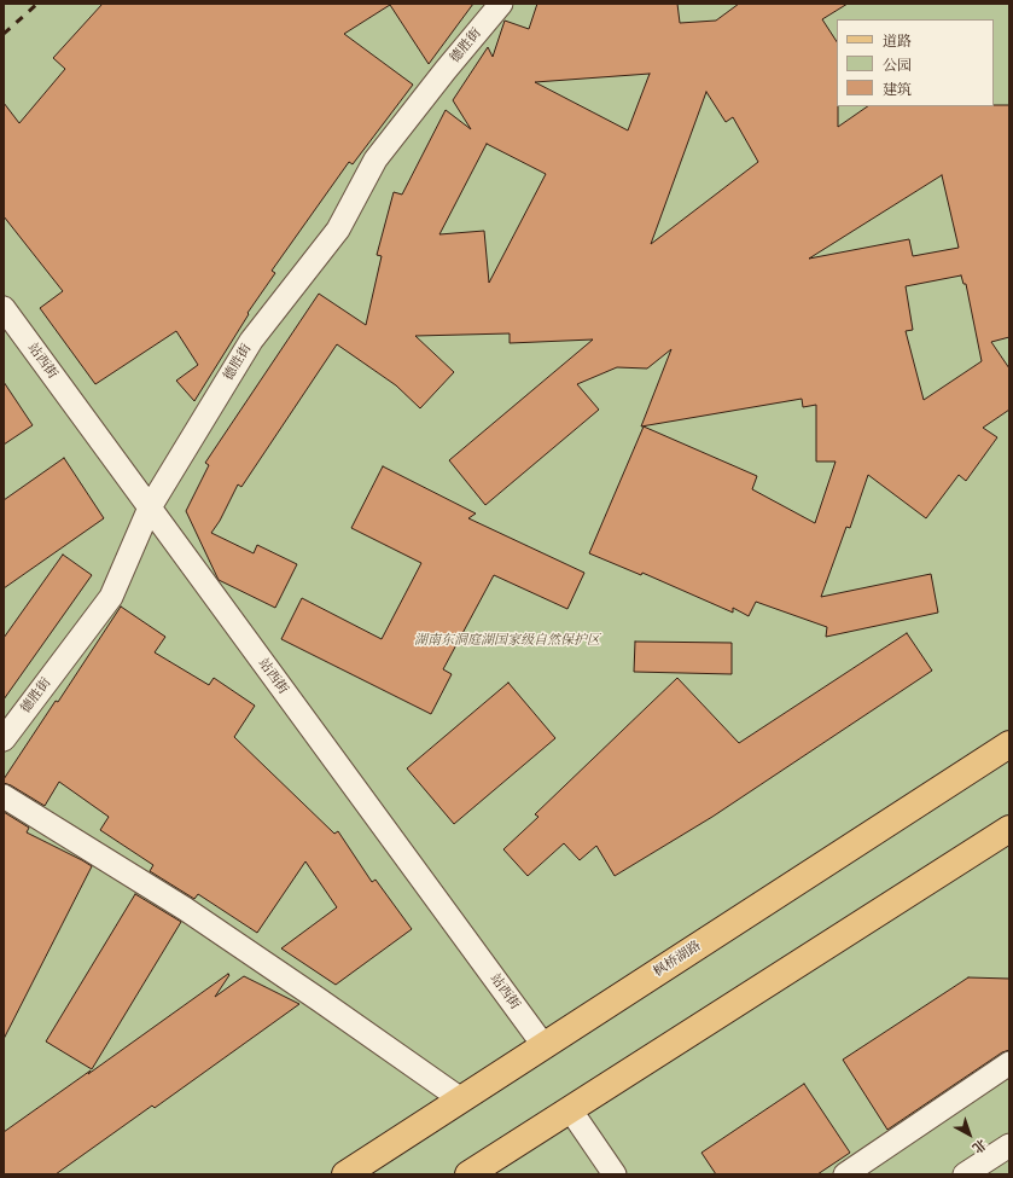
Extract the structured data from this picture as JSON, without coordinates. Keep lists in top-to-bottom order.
{
  "streets": {
    "main road": ["枫桥湖路"],
    "street": ["德胜街", "站西街"]
  },
  "crossings": [
    ["德胜街", "站西街"],
    ["站西街", "枫桥湖路"]
  ],
  "parks": ["湖南东洞庭湖国家级自然保护区"],
  "legend": ["道路", "公园", "建筑"],
  "north": "bottom right"
}
